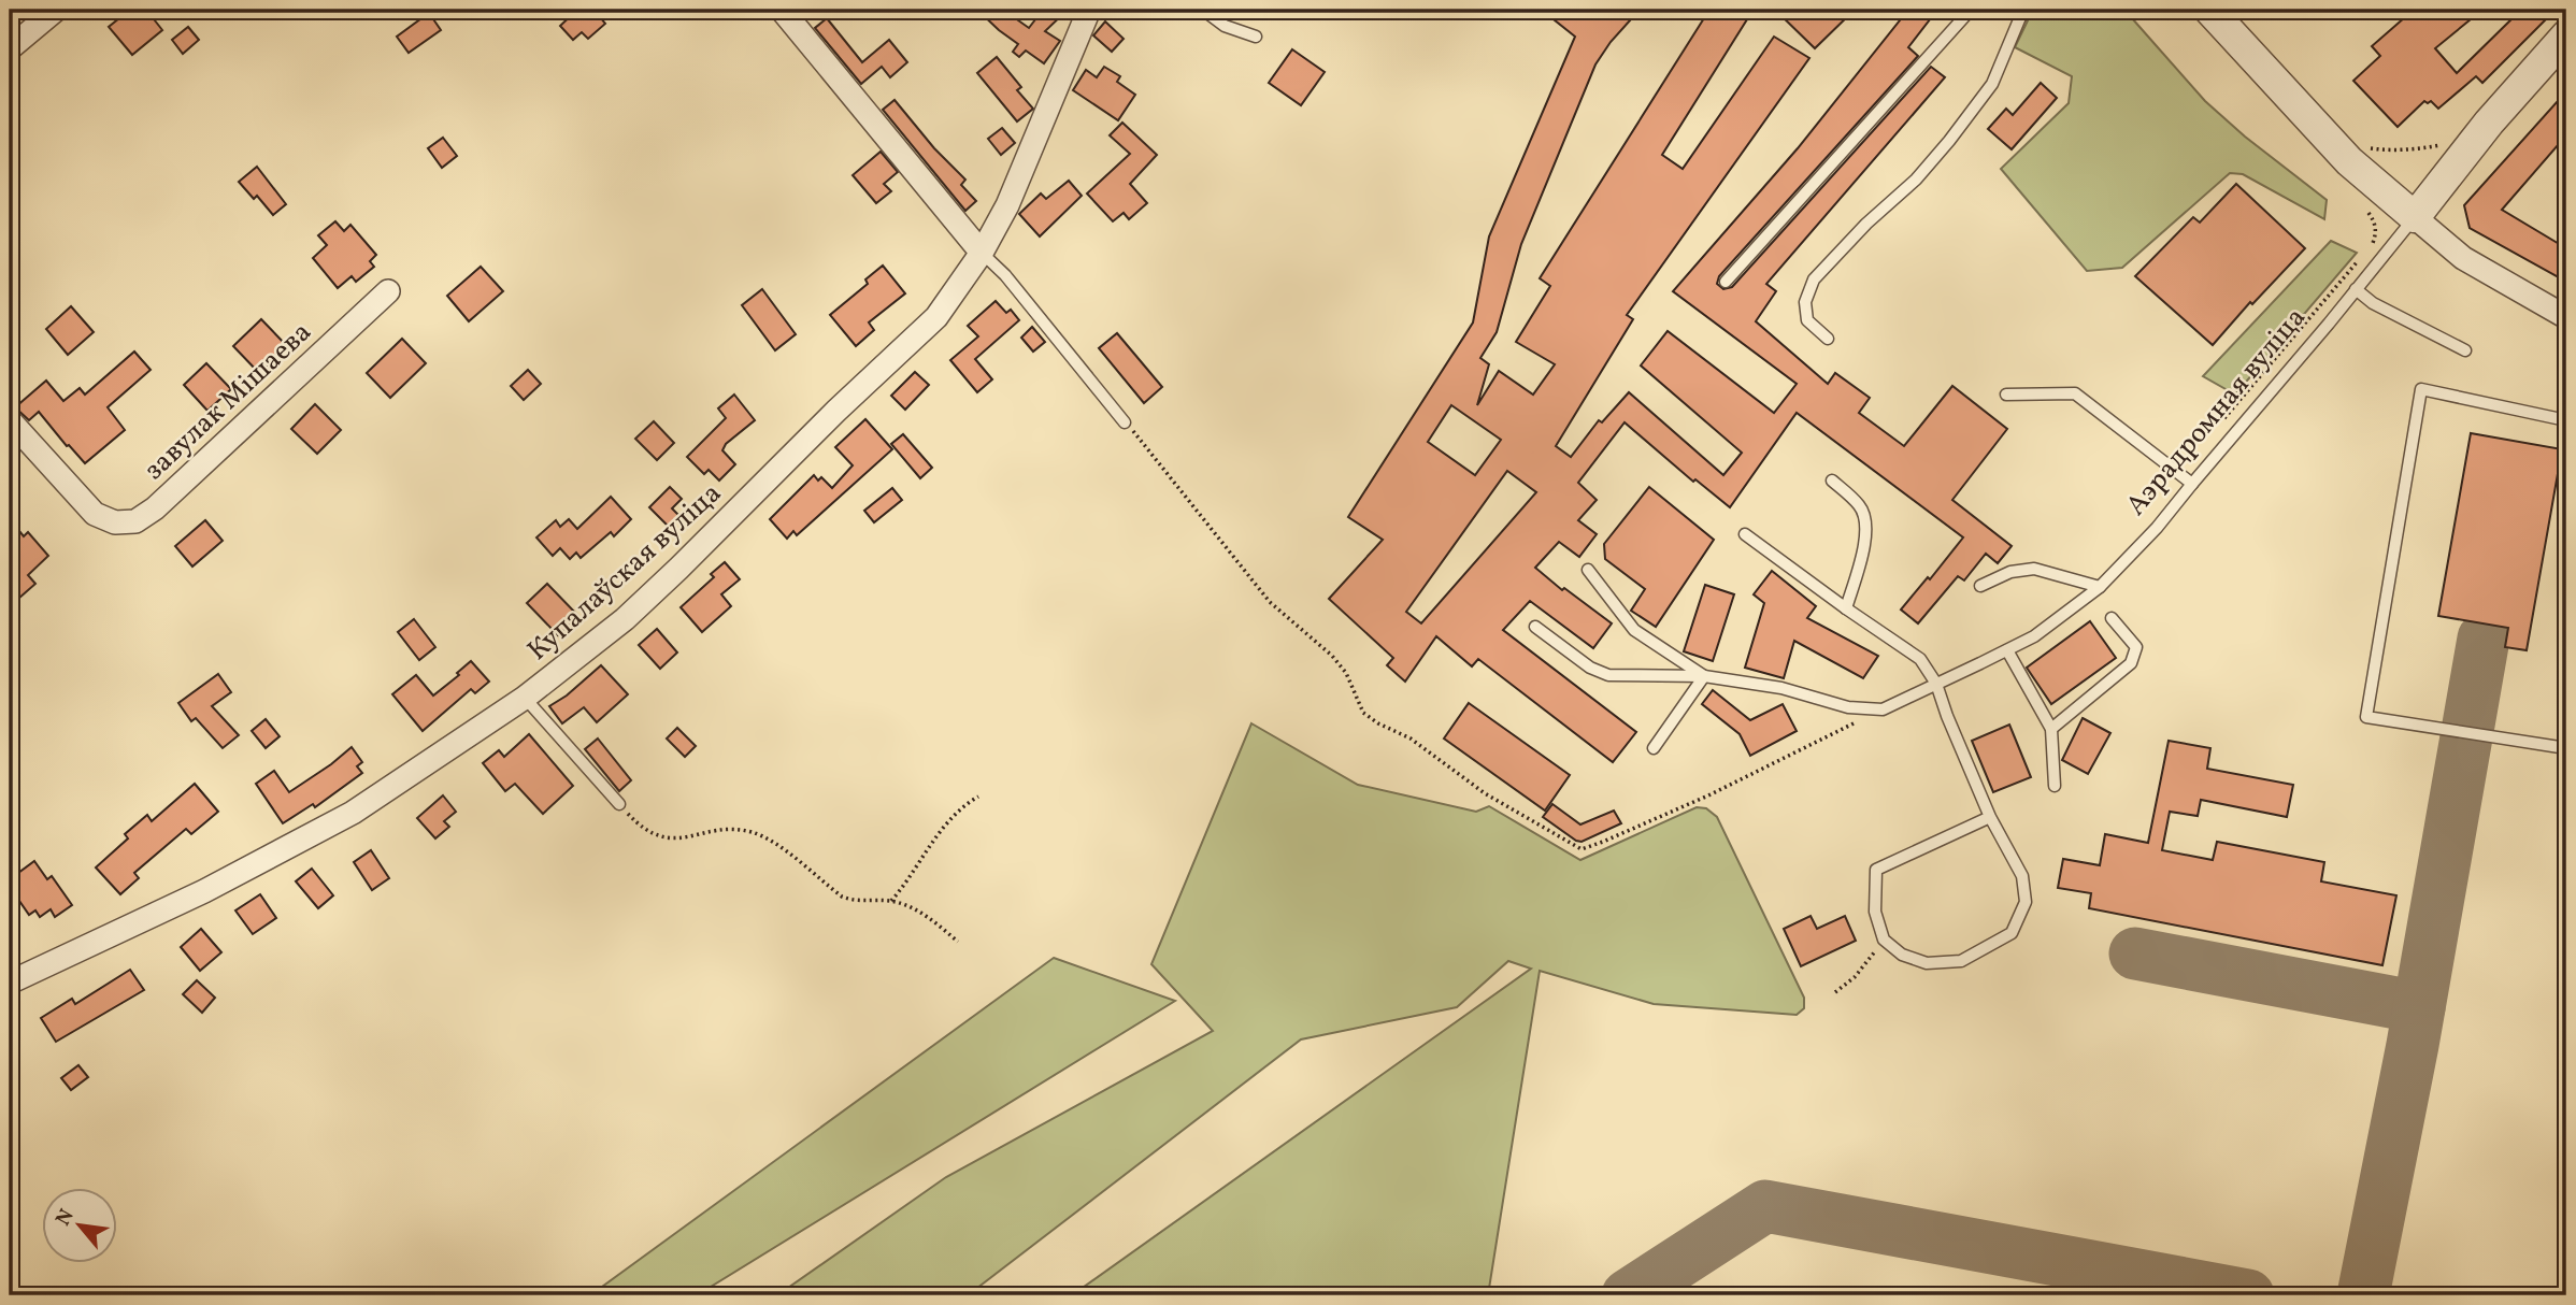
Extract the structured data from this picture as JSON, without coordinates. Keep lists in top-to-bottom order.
{
  "streets": {
    "street": ["завулак Мішаева", "Купалаўская вуліца"],
    "lane": ["Аэрадромная вуліца"]
  },
  "north": "top left"
}
